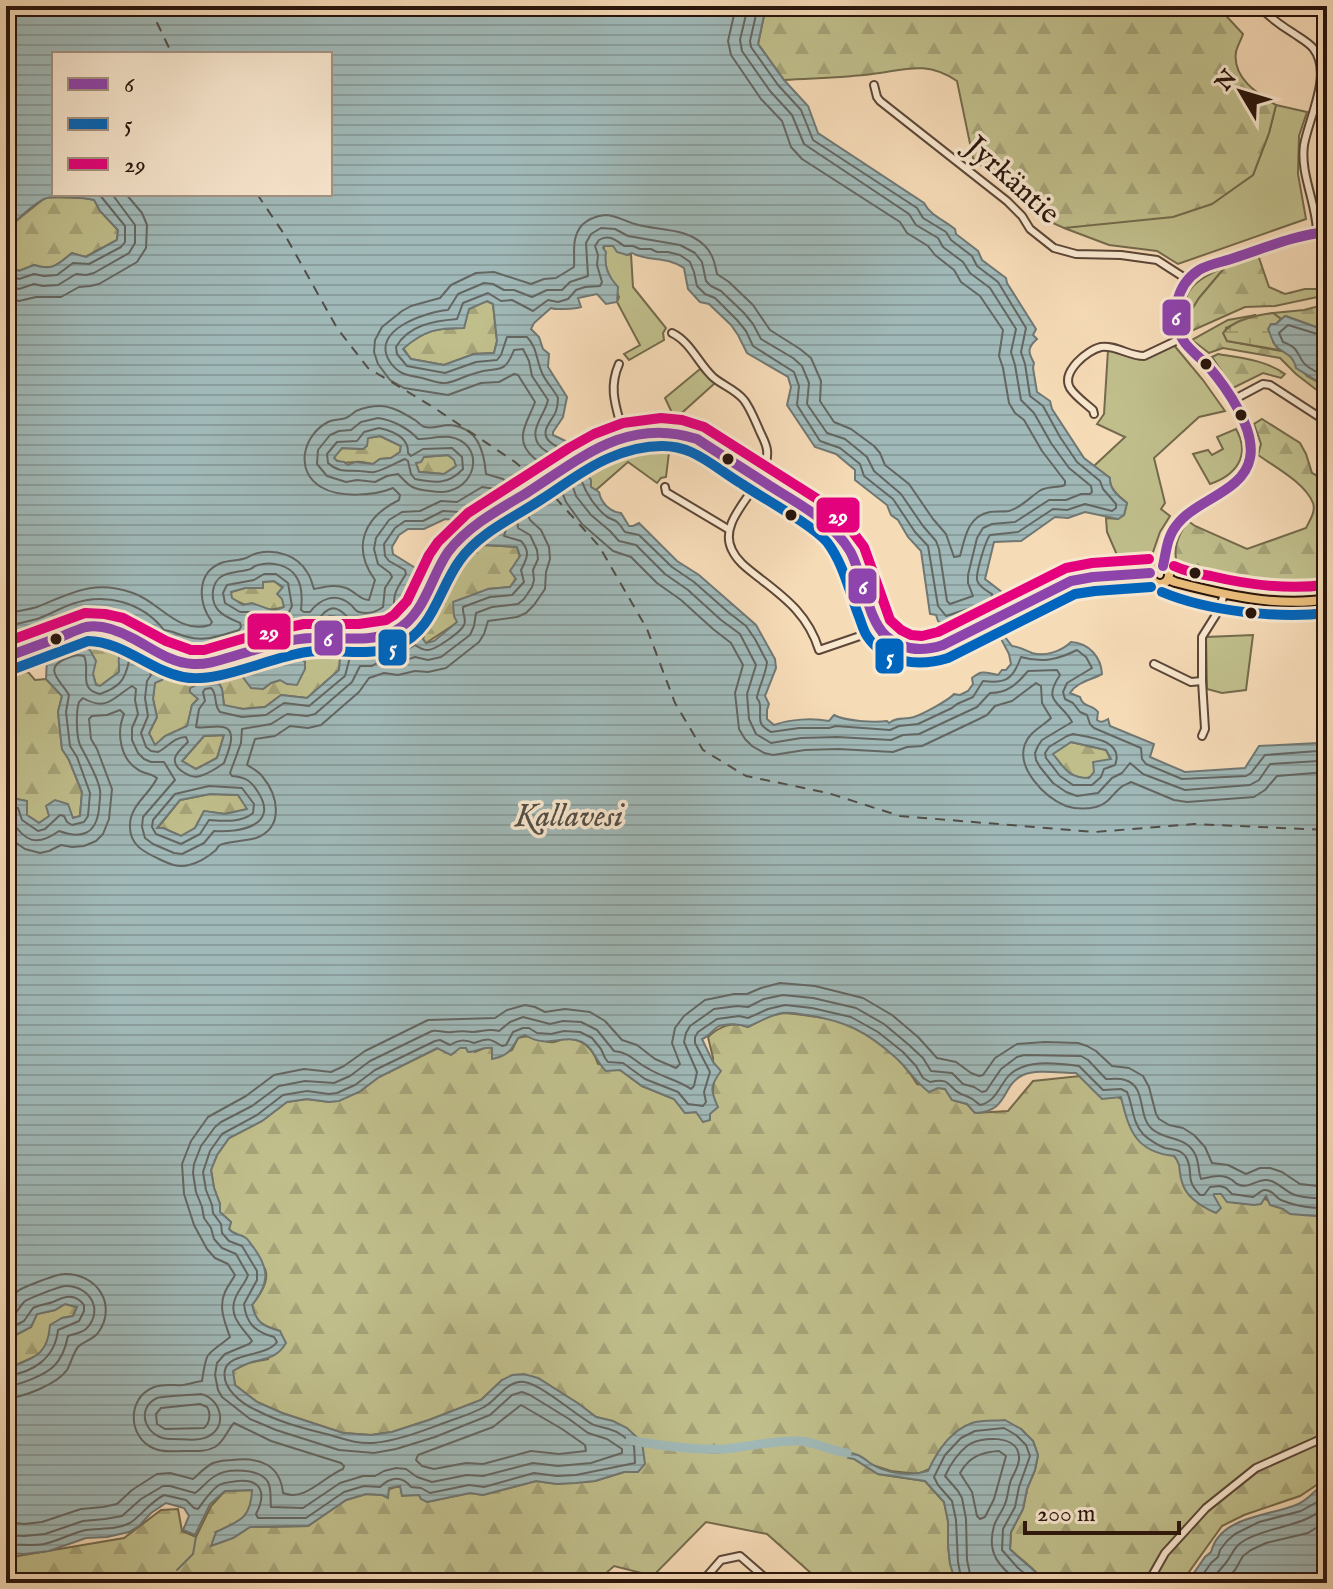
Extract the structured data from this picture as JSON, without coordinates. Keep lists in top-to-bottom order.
{
  "streets": {
    "street": ["Jyrkäntie"]
  },
  "water": ["Kallavesi"],
  "lines": ["transit line 6", "transit line 29", "transit line 5"],
  "legend": ["6", "5", "29"],
  "scale_bar": "200 m",
  "north": "top left"
}
